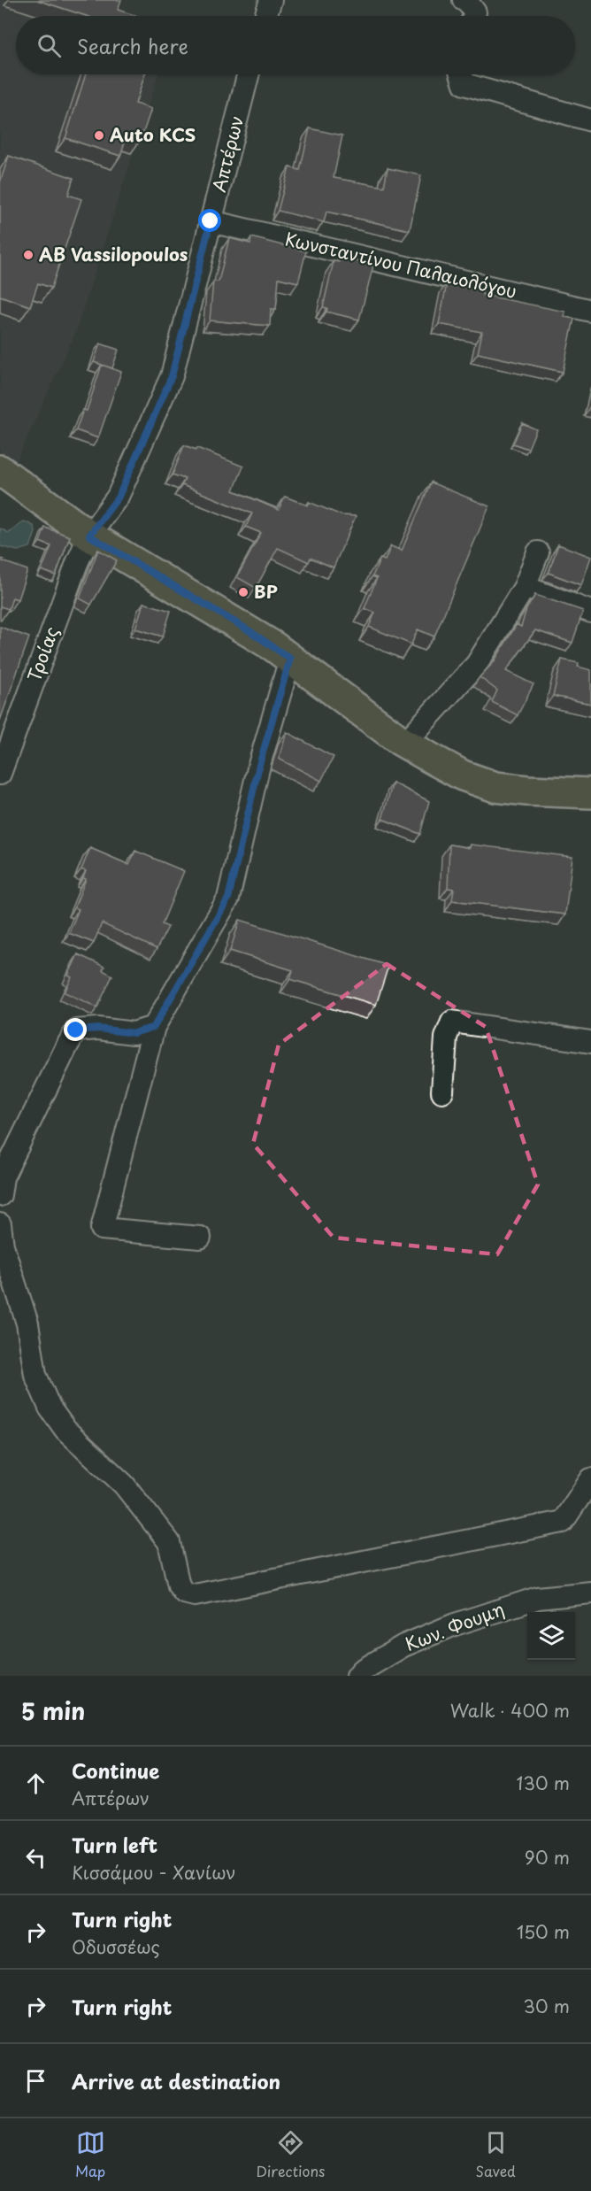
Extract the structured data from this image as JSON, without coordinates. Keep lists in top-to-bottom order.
{
  "streets": {
    "street": [
      "Απτέρων",
      "Κωνσταντίνου Παλαιολόγου",
      "Τροίας",
      "Κων. Φουμη"
    ]
  },
  "crossings": [
    ["Απτέρων", "Κωνσταντίνου Παλαιολόγου"],
    ["Απτέρων", "Τροίας"]
  ],
  "places": ["Auto KCS", "AB Vassilopoulos", "BP"],
  "page": {
    "search": "Search here",
    "heading": ["5 min", "Walk · 400 m"],
    "list": [
      ["Continue", "Απτέρων", "130 m"],
      ["Turn left", "Κισσάμου - Χανίων", "90 m"],
      ["Turn right", "Οδυσσέως", "150 m"],
      ["Turn right", "30 m"],
      "Arrive at destination"
    ],
    "nav": ["Map", "Directions", "Saved"]
  }
}
